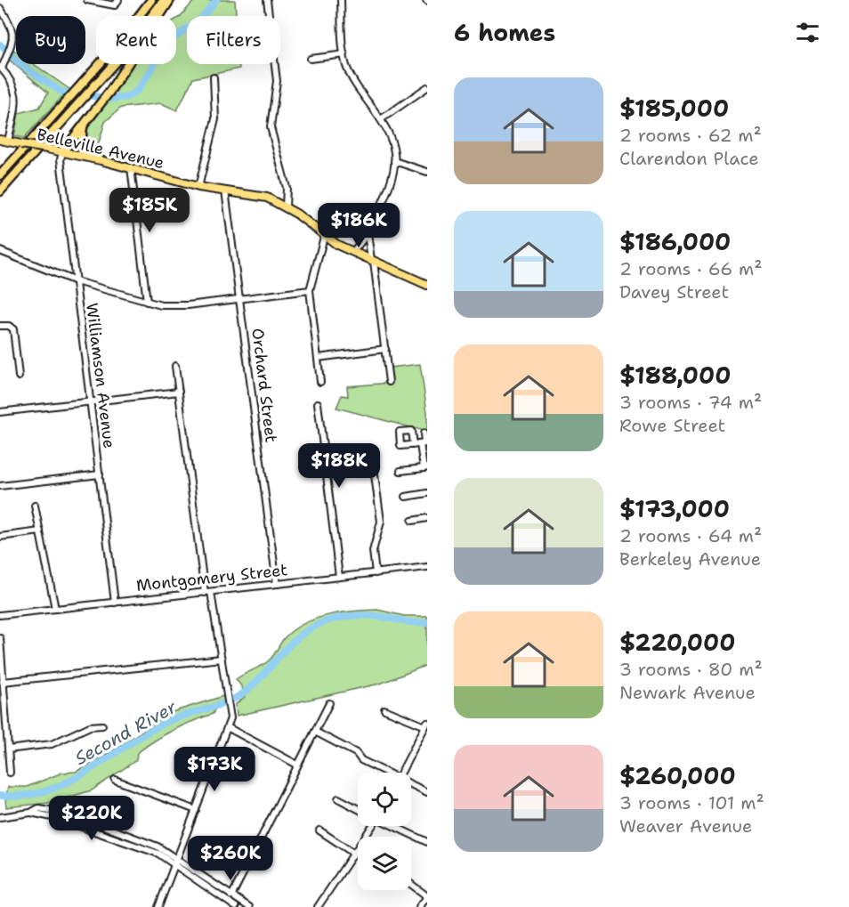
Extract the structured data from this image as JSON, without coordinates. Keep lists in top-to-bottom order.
{
  "streets": {
    "main road": ["Belleville Avenue"],
    "street": ["Williamson Avenue", "Orchard Street", "Montgomery Street"]
  },
  "crossings": [
    ["Belleville Avenue", "Williamson Avenue"],
    ["Belleville Avenue", "Orchard Street"],
    ["Williamson Avenue", "Montgomery Street"],
    ["Orchard Street", "Montgomery Street"]
  ],
  "water": ["Second River"],
  "page": {
    "heading": "6 homes",
    "chip": ["Buy", "Rent", "Filters"],
    "list": [
      {
        "name": "$185,000",
        "note": "2 rooms · 62 m² · Clarendon Place"
      },
      {
        "name": "$186,000",
        "note": "2 rooms · 66 m² · Davey Street"
      },
      {
        "name": "$188,000",
        "note": "3 rooms · 74 m² · Rowe Street"
      },
      {
        "name": "$173,000",
        "note": "2 rooms · 64 m² · Berkeley Avenue"
      },
      {
        "name": "$220,000",
        "note": "3 rooms · 80 m² · Newark Avenue"
      },
      {
        "name": "$260,000",
        "note": "3 rooms · 101 m² · Weaver Avenue"
      }
    ],
    "price": [
      "$185K",
      "$186K",
      "$188K",
      "$173K",
      "$220K",
      "$260K"
    ]
  }
}
